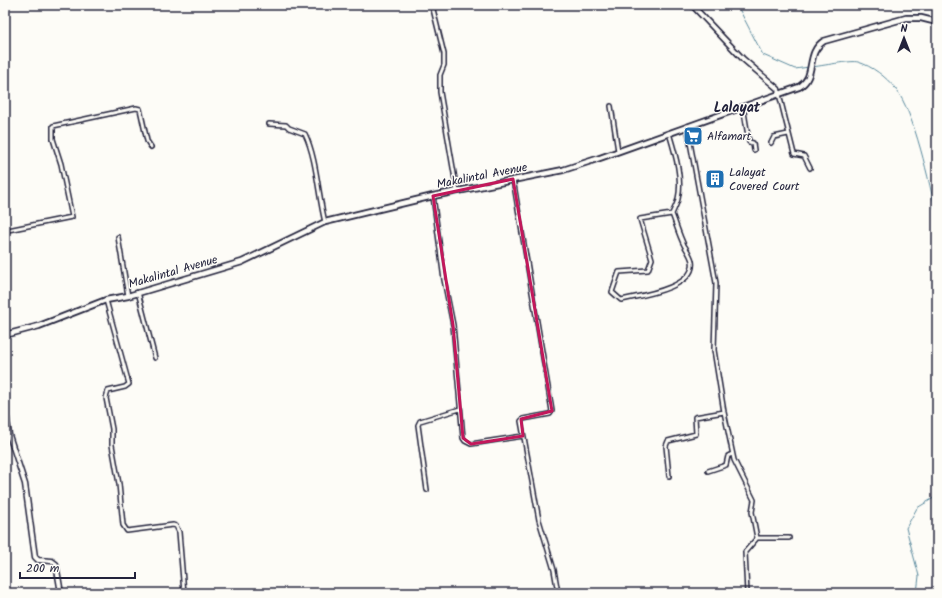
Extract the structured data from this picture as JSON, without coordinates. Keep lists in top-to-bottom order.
{
  "streets": {
    "main road": ["Makalintal Avenue"]
  },
  "districts": ["Lalayat"],
  "places": {
    "supermarket": ["Alfamart"],
    "building": ["Lalayat Covered Court"]
  },
  "scale_bar": "200 m",
  "north": "top"
}
